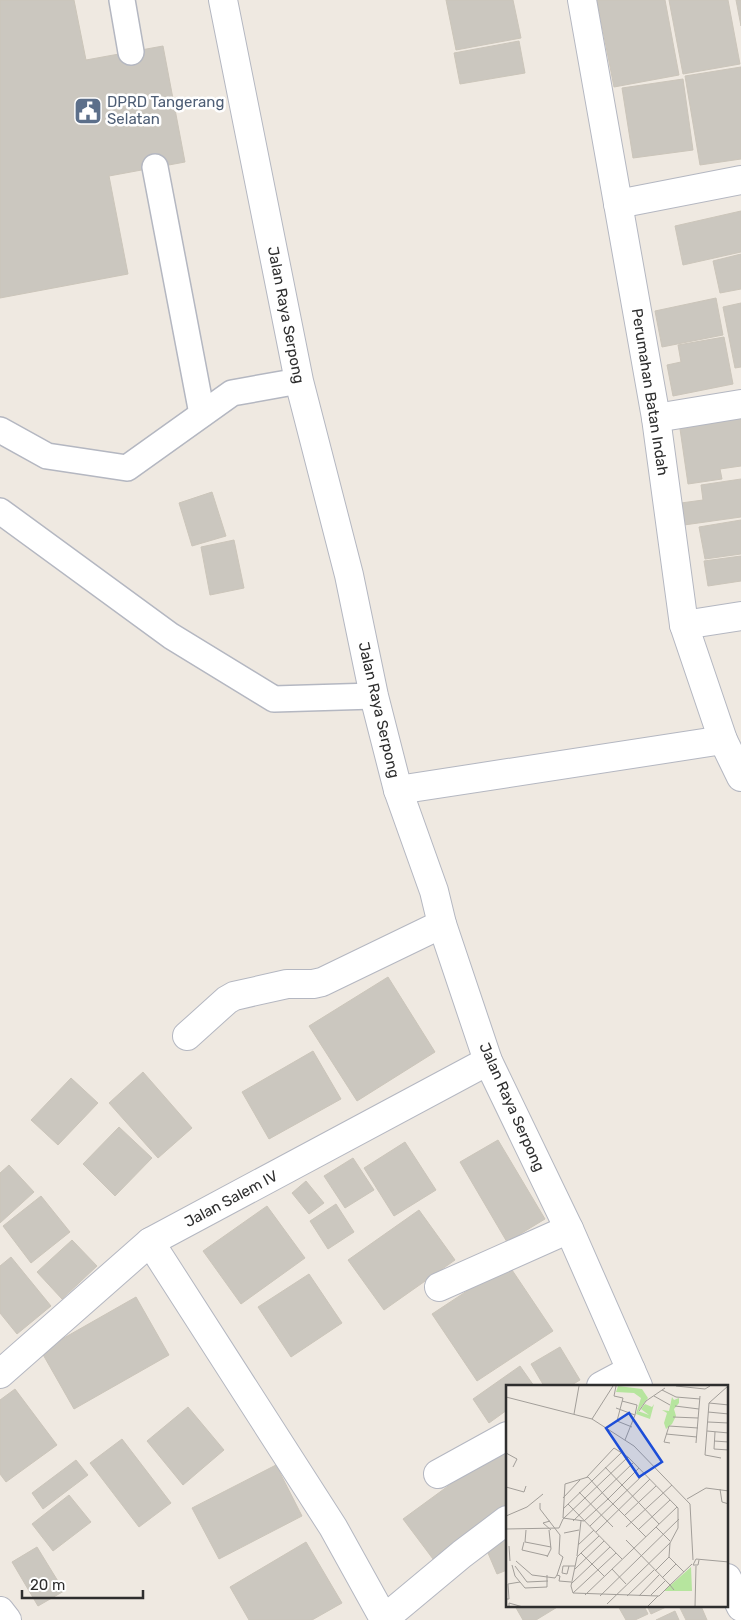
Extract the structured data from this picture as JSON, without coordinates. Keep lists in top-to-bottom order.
{
  "streets": {
    "street": ["Jalan Raya Serpong", "Perumahan Batan Indah", "Jalan Salem IV"]
  },
  "crossings": [
    ["Jalan Raya Serpong", "Jalan Salem IV"]
  ],
  "places": {
    "public building": ["DPRD Tangerang Selatan"]
  },
  "scale_bar": "20 m"
}
